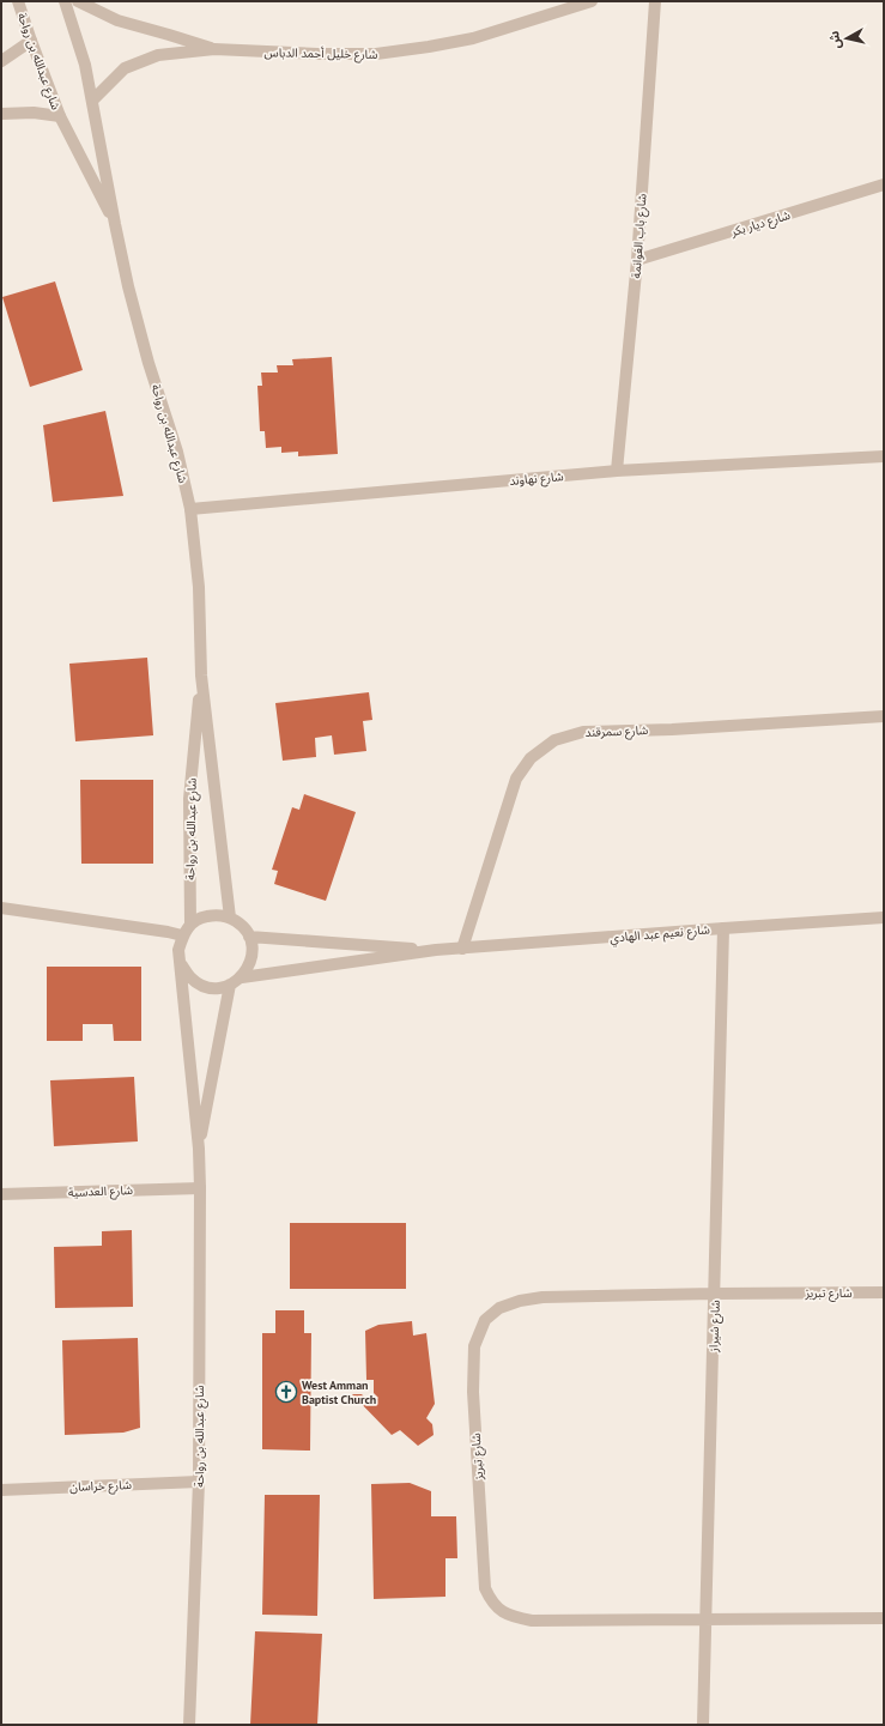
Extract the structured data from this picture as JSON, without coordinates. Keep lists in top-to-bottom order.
{
  "streets": {
    "street": [
      "شارع خليل أحمد الدباس",
      "شارع عبدالله بن رواحة",
      "شارع ديار بكر",
      "شارع باب الغوانمة",
      "شارع نهاوند",
      "شارع سمرقند",
      "شارع نعيم عبد الهادي",
      "شارع العدسية",
      "شارع تبريز",
      "شارع شيراز",
      "شارع خراسان"
    ]
  },
  "crossings": [
    ["شارع خليل أحمد الدباس", "شارع عبدالله بن رواحة"],
    ["شارع عبدالله بن رواحة", "شارع نهاوند"],
    ["شارع عبدالله بن رواحة", "شارع نعيم عبد الهادي"],
    ["شارع عبدالله بن رواحة", "شارع العدسية"],
    ["شارع عبدالله بن رواحة", "شارع خراسان"],
    ["شارع ديار بكر", "شارع باب الغوانمة"],
    ["شارع باب الغوانمة", "شارع نهاوند"],
    ["شارع سمرقند", "شارع نعيم عبد الهادي"],
    ["شارع نعيم عبد الهادي", "شارع شيراز"],
    ["شارع تبريز", "شارع شيراز"]
  ],
  "places": {
    "church": ["West Amman Baptist Church"]
  },
  "north": "left"
}
